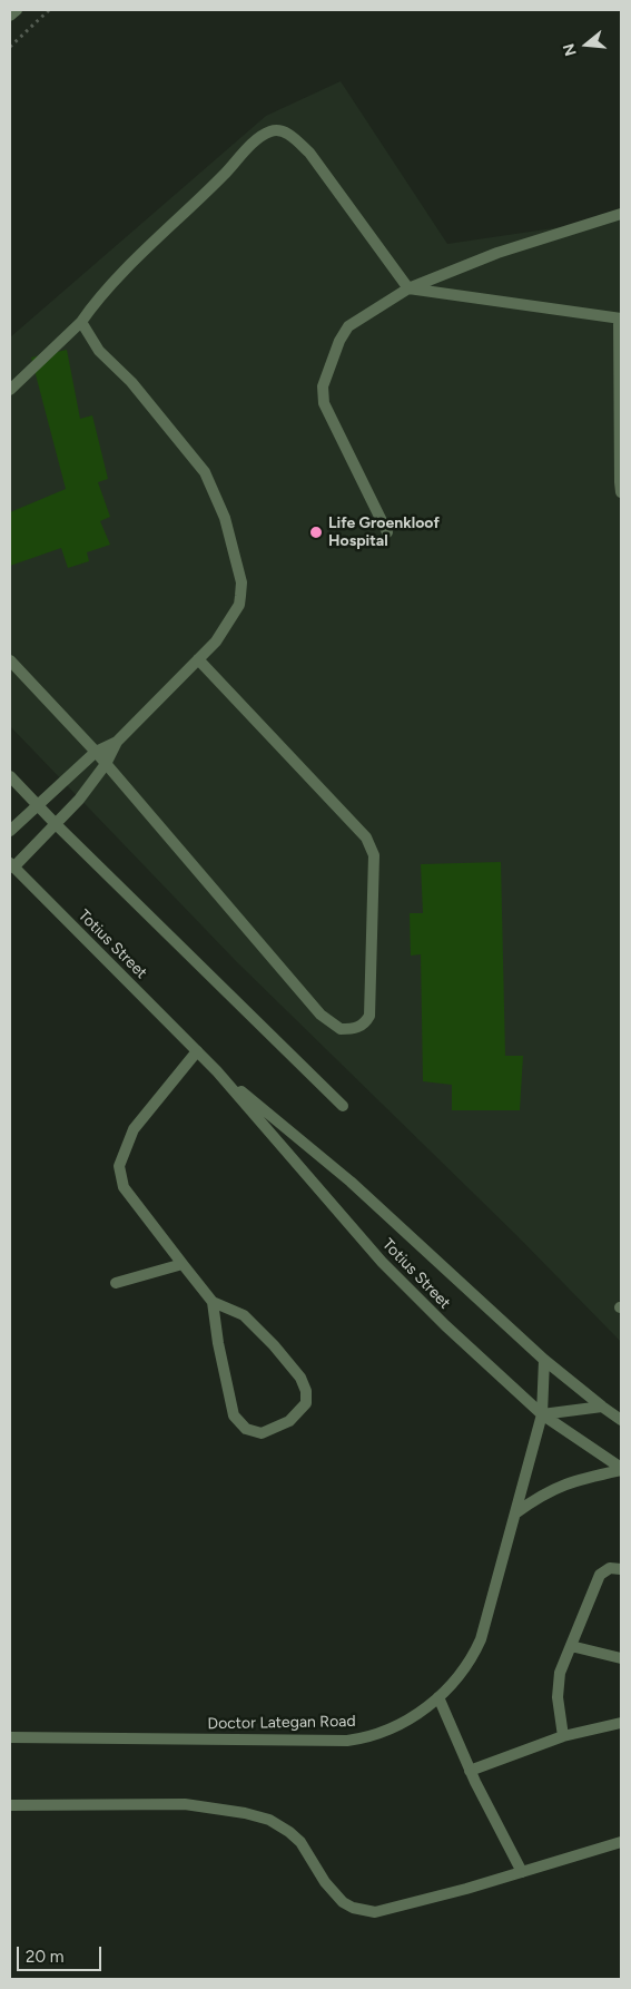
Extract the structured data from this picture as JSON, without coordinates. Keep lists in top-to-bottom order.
{
  "streets": {
    "street": ["Totius Street", "Doctor Lategan Road"]
  },
  "crossings": [
    ["Totius Street", "Doctor Lategan Road"]
  ],
  "places": ["Life Groenkloof Hospital"],
  "scale_bar": "20 m",
  "north": "left"
}
